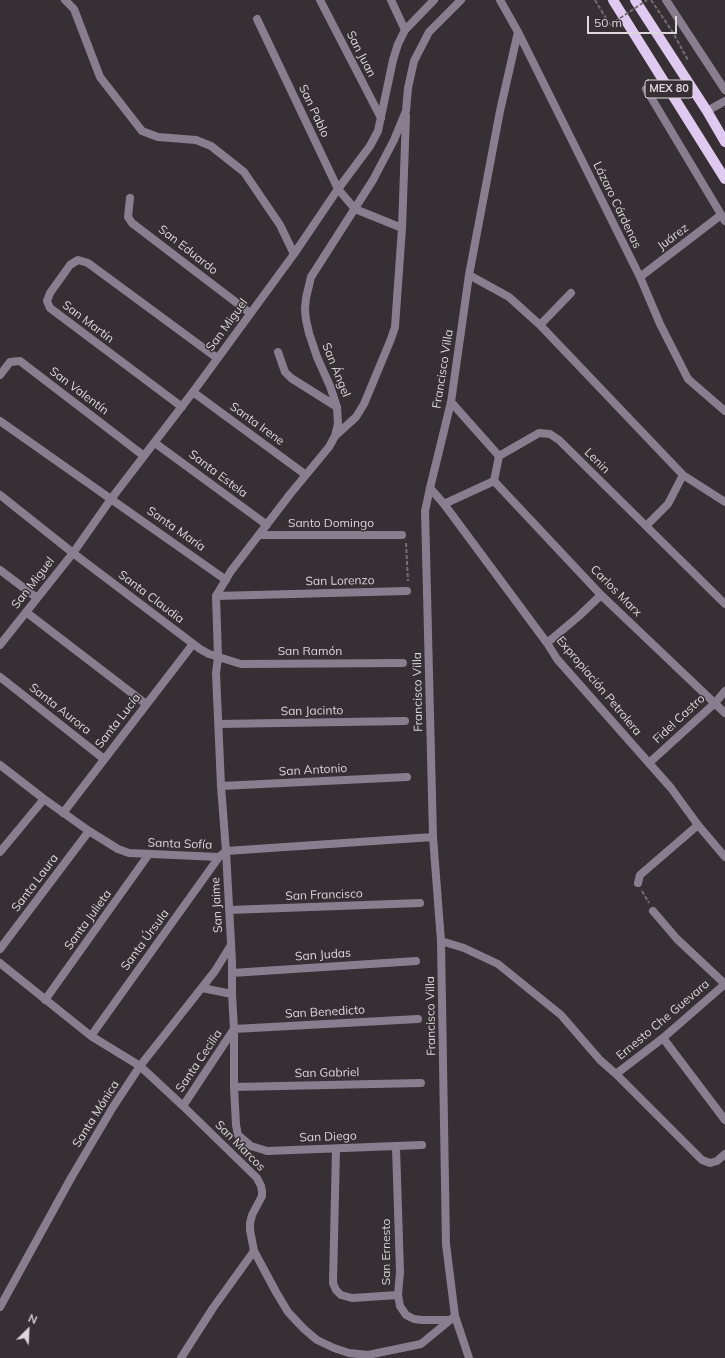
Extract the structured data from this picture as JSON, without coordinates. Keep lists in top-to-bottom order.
{
  "streets": {
    "main road": ["MEX 80"],
    "street": [
      "San Juan",
      "San Pablo",
      "Lázaro Cárdenas",
      "Juárez",
      "San Eduardo",
      "San Martín",
      "San Miguel",
      "Francisco Villa",
      "San Ángel",
      "San Valentín",
      "Santa Irene",
      "Lenin",
      "Santa Estela",
      "Santo Domingo",
      "Santa María",
      "San Lorenzo",
      "Carlos Marx",
      "Santa Claudia",
      "San Ramón",
      "Expropiación Petrolera",
      "Santa Aurora",
      "San Jacinto",
      "Fidel Castro",
      "Santa Lucía",
      "San Antonio",
      "Santa Sofía",
      "Santa Laura",
      "San Francisco",
      "San Jaime",
      "Santa Julieta",
      "Santa Úrsula",
      "San Judas",
      "San Benedicto",
      "Ernesto Che Guevara",
      "Santa Cecilia",
      "San Gabriel",
      "Santa Mónica",
      "San Diego",
      "San Marcos",
      "San Ernesto"
    ]
  },
  "crossings": [
    ["San Juan", "San Miguel"],
    ["San Pablo", "San Miguel"],
    ["San Pablo", "San Ángel"],
    ["Lázaro Cárdenas", "Juárez"],
    ["Lázaro Cárdenas", "Francisco Villa"],
    ["San Eduardo", "San Miguel"],
    ["San Martín", "San Miguel"],
    ["San Miguel", "San Valentín"],
    ["San Miguel", "Santa Irene"],
    ["San Miguel", "Santa Estela"],
    ["San Miguel", "Santa María"],
    ["San Miguel", "Santa Claudia"],
    ["Francisco Villa", "Expropiación Petrolera"],
    ["Francisco Villa", "Santa Sofía"],
    ["Francisco Villa", "San Marcos"],
    ["San Ángel", "Santa Irene"],
    ["San Ángel", "Santa Estela"],
    ["San Ángel", "Santo Domingo"],
    ["San Ángel", "Santa María"],
    ["San Ángel", "San Lorenzo"],
    ["Carlos Marx", "Fidel Castro"],
    ["Santa Claudia", "San Ramón"],
    ["Santa Claudia", "Santa Lucía"],
    ["Santa Claudia", "San Jaime"],
    ["San Ramón", "San Jaime"],
    ["Expropiación Petrolera", "Fidel Castro"],
    ["Santa Aurora", "Santa Lucía"],
    ["San Jacinto", "San Jaime"],
    ["Santa Lucía", "Santa Sofía"],
    ["San Antonio", "San Jaime"],
    ["Santa Sofía", "Santa Laura"],
    ["Santa Sofía", "San Jaime"],
    ["Santa Sofía", "Santa Julieta"],
    ["Santa Sofía", "Santa Úrsula"],
    ["San Francisco", "San Jaime"],
    ["San Jaime", "San Judas"],
    ["San Jaime", "San Benedicto"],
    ["San Jaime", "Santa Cecilia"],
    ["San Jaime", "San Gabriel"],
    ["San Jaime", "Santa Mónica"],
    ["San Jaime", "San Diego"],
    ["Santa Julieta", "San Marcos"],
    ["Santa Úrsula", "San Marcos"],
    ["San Benedicto", "Santa Cecilia"],
    ["Santa Cecilia", "San Marcos"],
    ["Santa Mónica", "San Marcos"],
    ["San Diego", "San Ernesto"]
  ],
  "scale_bar": "50 m",
  "north": "top right"
}
